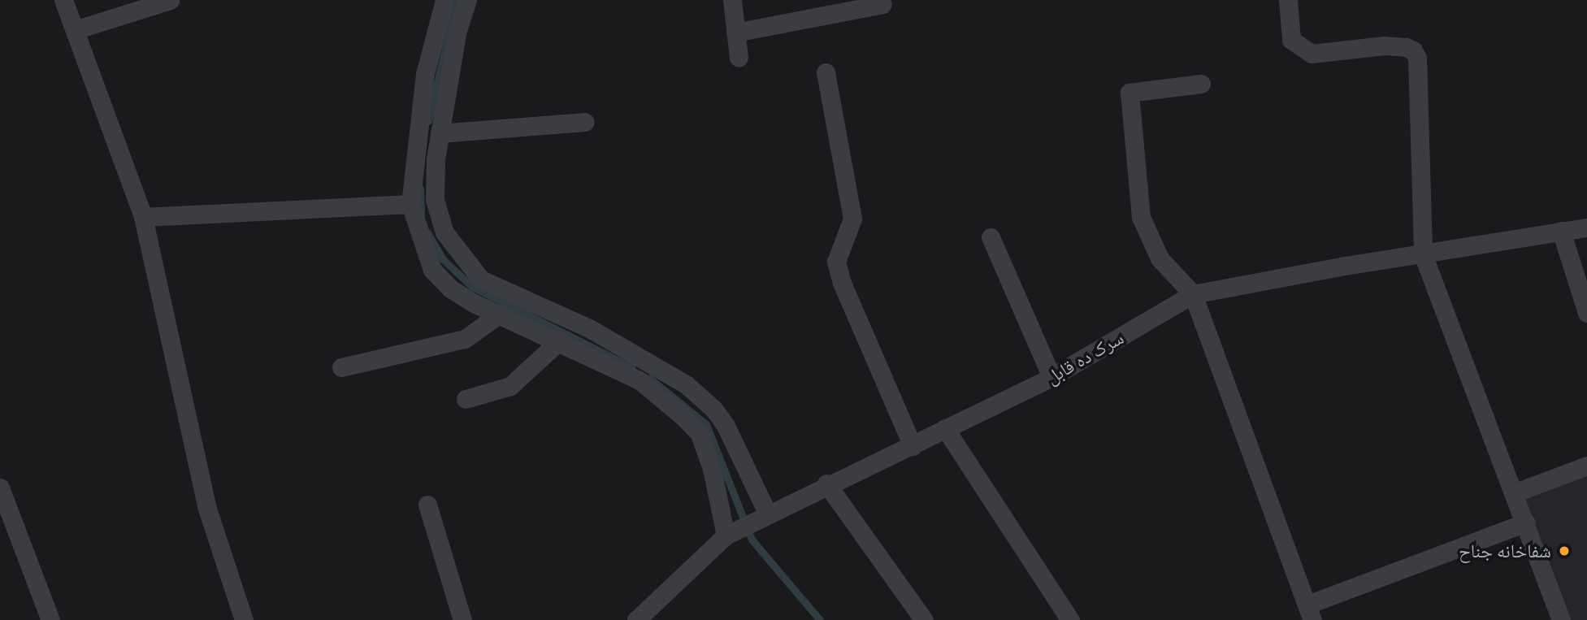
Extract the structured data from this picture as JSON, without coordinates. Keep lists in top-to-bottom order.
{
  "streets": {
    "street": ["سرک ده قابل"]
  },
  "places": ["شفاخانه جناح"]
}
